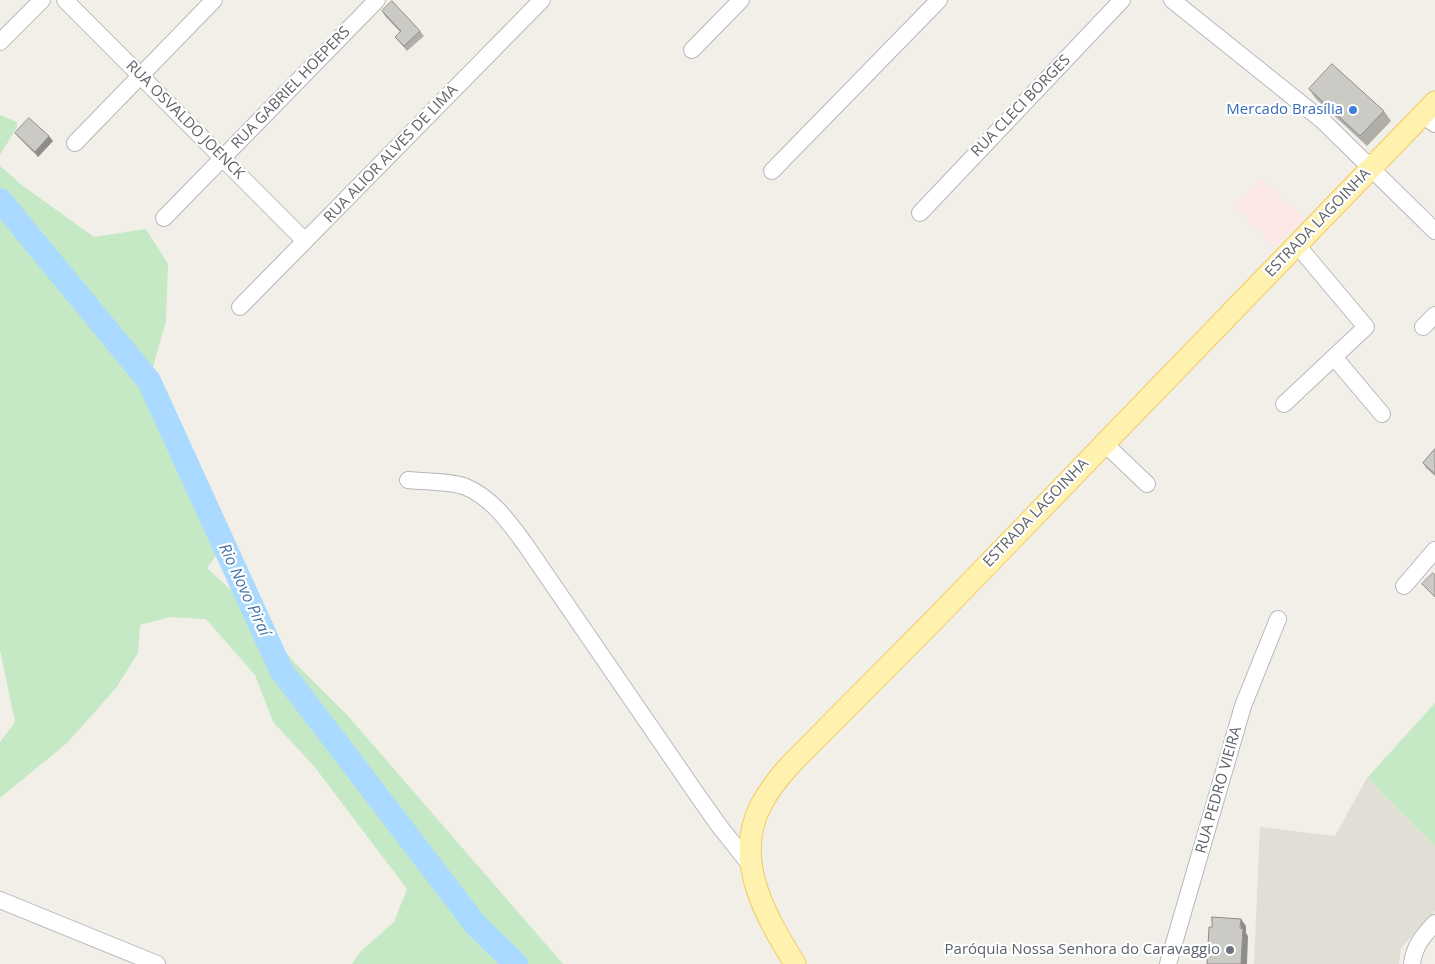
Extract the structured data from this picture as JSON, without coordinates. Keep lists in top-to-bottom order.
{
  "streets": {
    "main road": ["ESTRADA LAGOINHA"],
    "street": [
      "RUA GABRIEL HOEPERS",
      "RUA CLECI BORGES",
      "RUA OSVALDO JOENCK",
      "RUA ALIOR ALVES DE LIMA",
      "RUA PEDRO VIEIRA"
    ]
  },
  "crossings": [
    ["RUA GABRIEL HOEPERS", "RUA OSVALDO JOENCK"],
    ["RUA OSVALDO JOENCK", "RUA ALIOR ALVES DE LIMA"]
  ],
  "water": ["Rio Novo Piraí"],
  "places": ["Mercado Brasília", "Paróquia Nossa Senhora do Caravaggio"]
}
